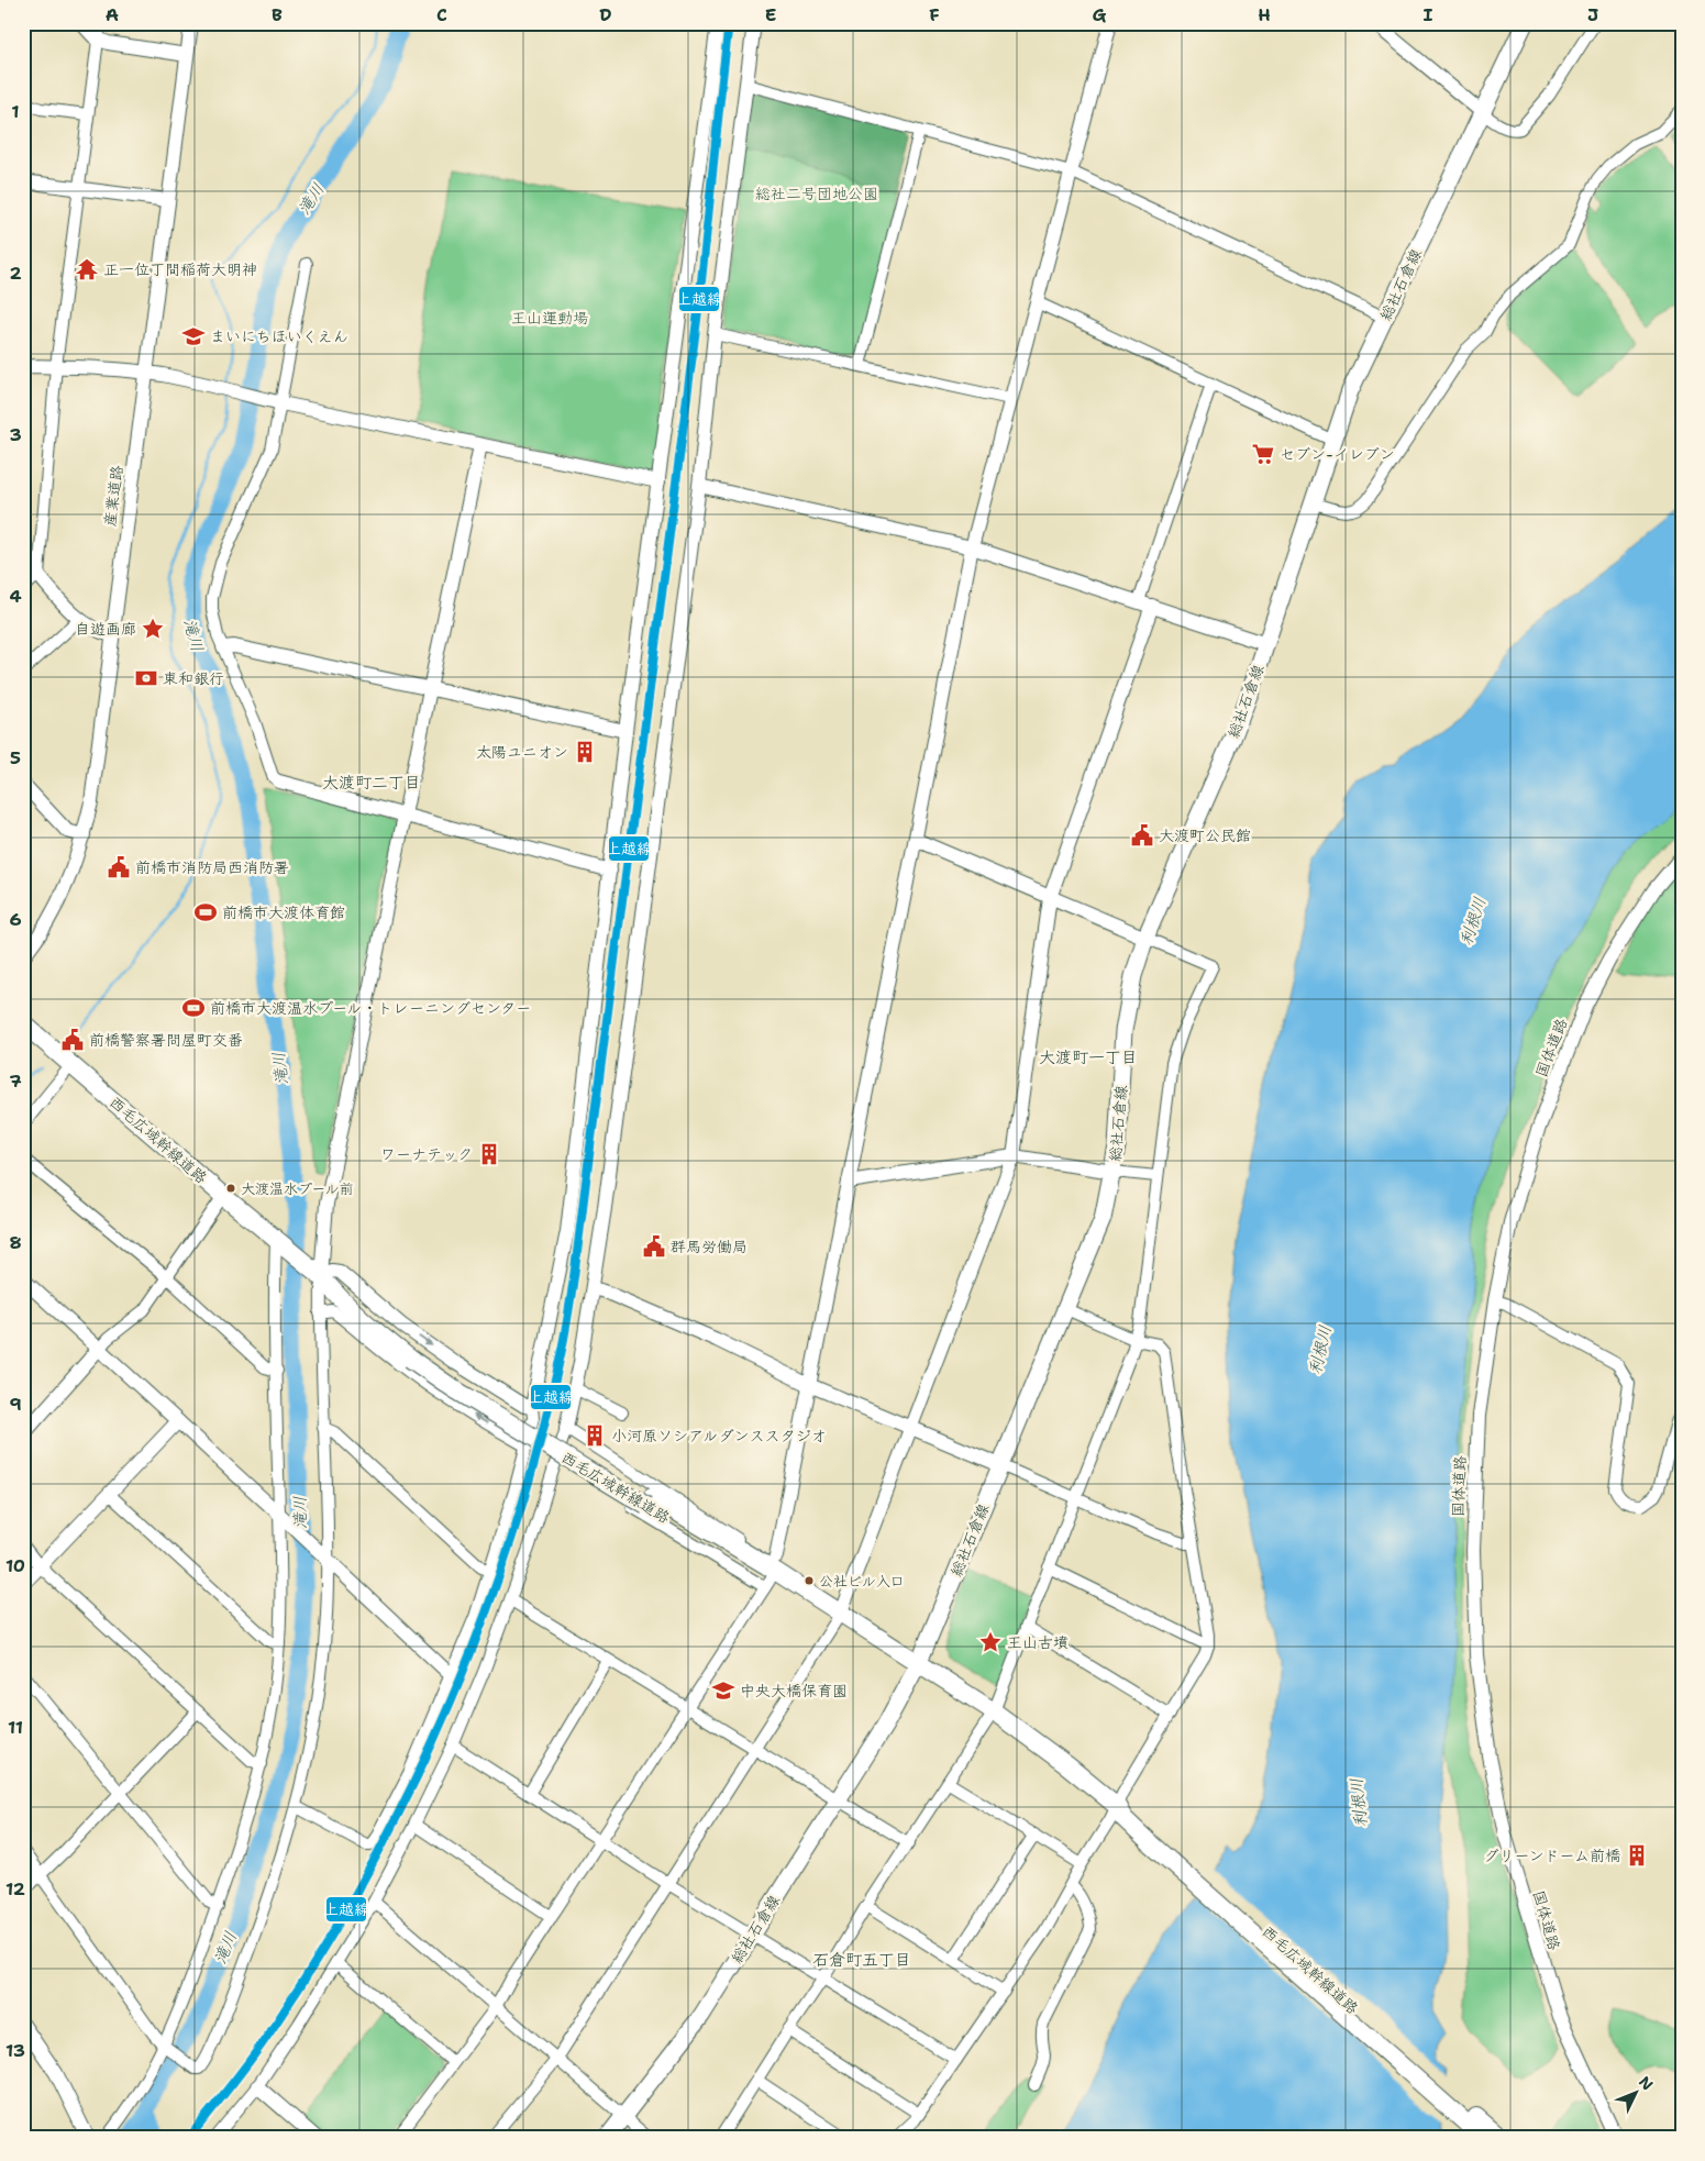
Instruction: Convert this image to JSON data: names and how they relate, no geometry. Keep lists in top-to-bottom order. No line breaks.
{"streets":{"main road":["総社石倉線","西毛広域幹線道路"],"street":["産業道路","国体道路"]},"crossings":[["総社石倉線","西毛広域幹線道路"]],"districts":["大渡町二丁目","大渡町一丁目","石倉町五丁目"],"water":["滝川","利根川"],"parks":["総社二号団地公園","王山運動場"],"places":{"temple":["正一位丁間稲荷大明神"],"school or university":["まいにちほいくえん","中央大橋保育園"],"supermarket":["セブン-イレブン"],"place":["自遊画廊","王山古墳"],"bank":["東和銀行"],"building":["太陽ユニオン","ワーナテック","小河原ソシアルダンススタジオ","グリーンドーム前橋"],"public building":["大渡町公民館","前橋市消防局西消防署","前橋警察署問屋町交番","群馬労働局"],"sports":["前橋市大渡体育館","前橋市大渡温水プール・トレーニングセンター"],"other":["大渡温水プール前","公社ビル入口"]},"lines":["transit line 上越線"],"north":"top right","grid":{"columns":["A","B","C","D","E","F","G","H","I","J"],"rows":["1","2","3","4","5","6","7","8","9","10","11","12","13"]}}
